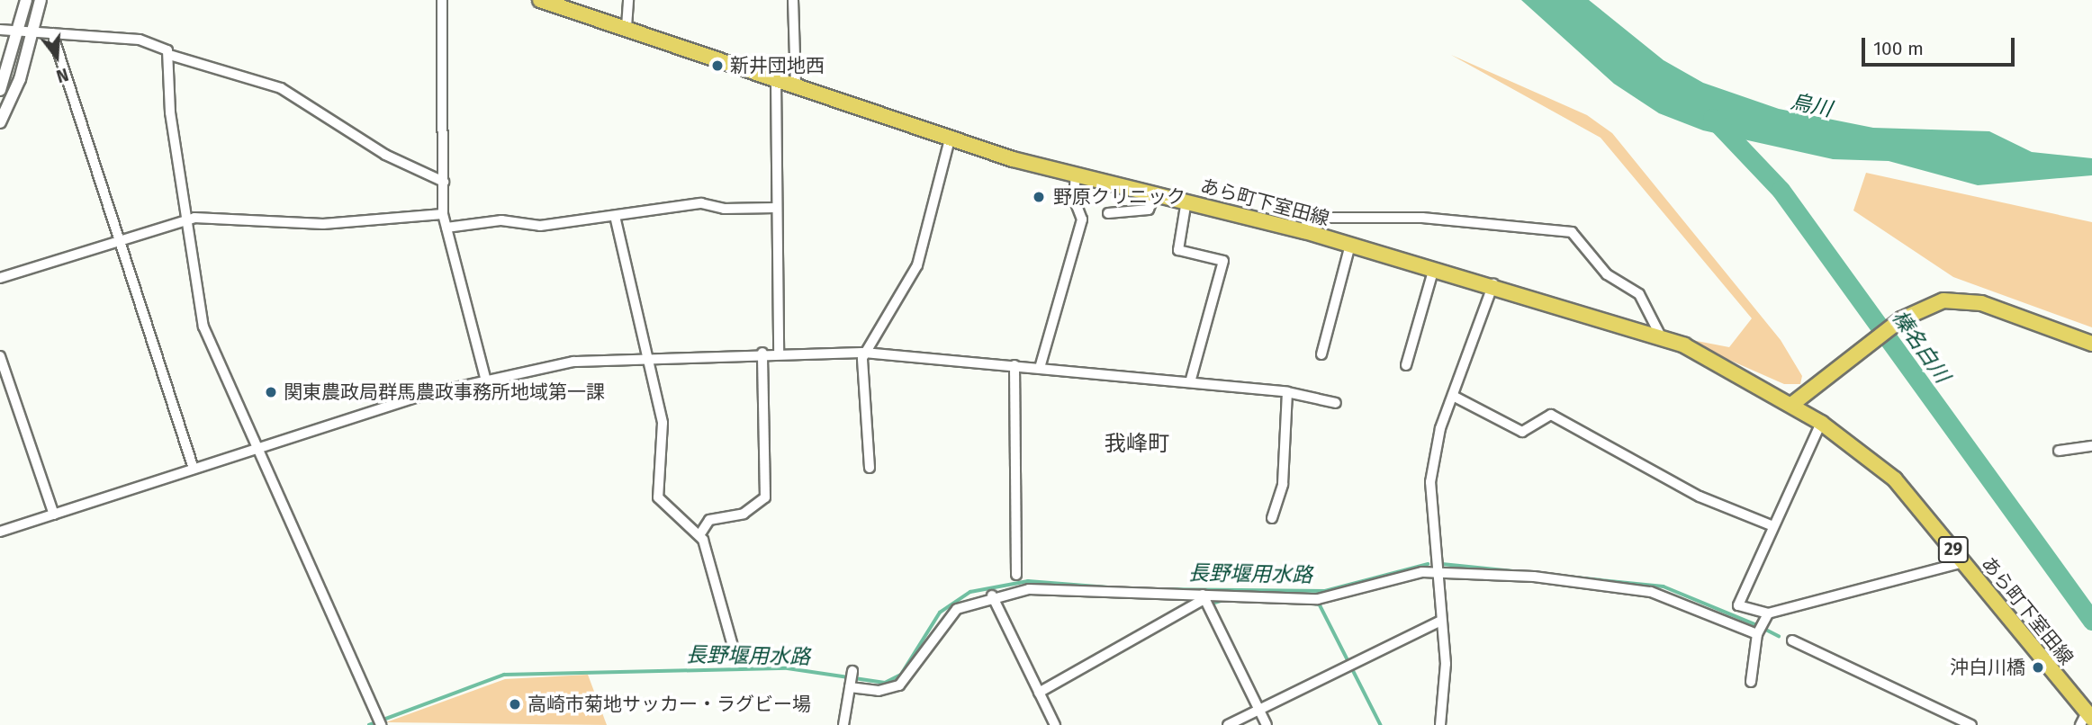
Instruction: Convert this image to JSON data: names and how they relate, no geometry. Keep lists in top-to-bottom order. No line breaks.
{"streets":{"main road":["あら町下室田線","29"]},"districts":["我峰町"],"water":["烏川","榛名白川","長野堰用水路"],"places":["新井団地西","野原クリニック","関東農政局群馬農政事務所地域第一課","沖白川橋","高崎市菊地サッカー・ラグビー場"],"scale_bar":"100 m","north":"bottom"}
